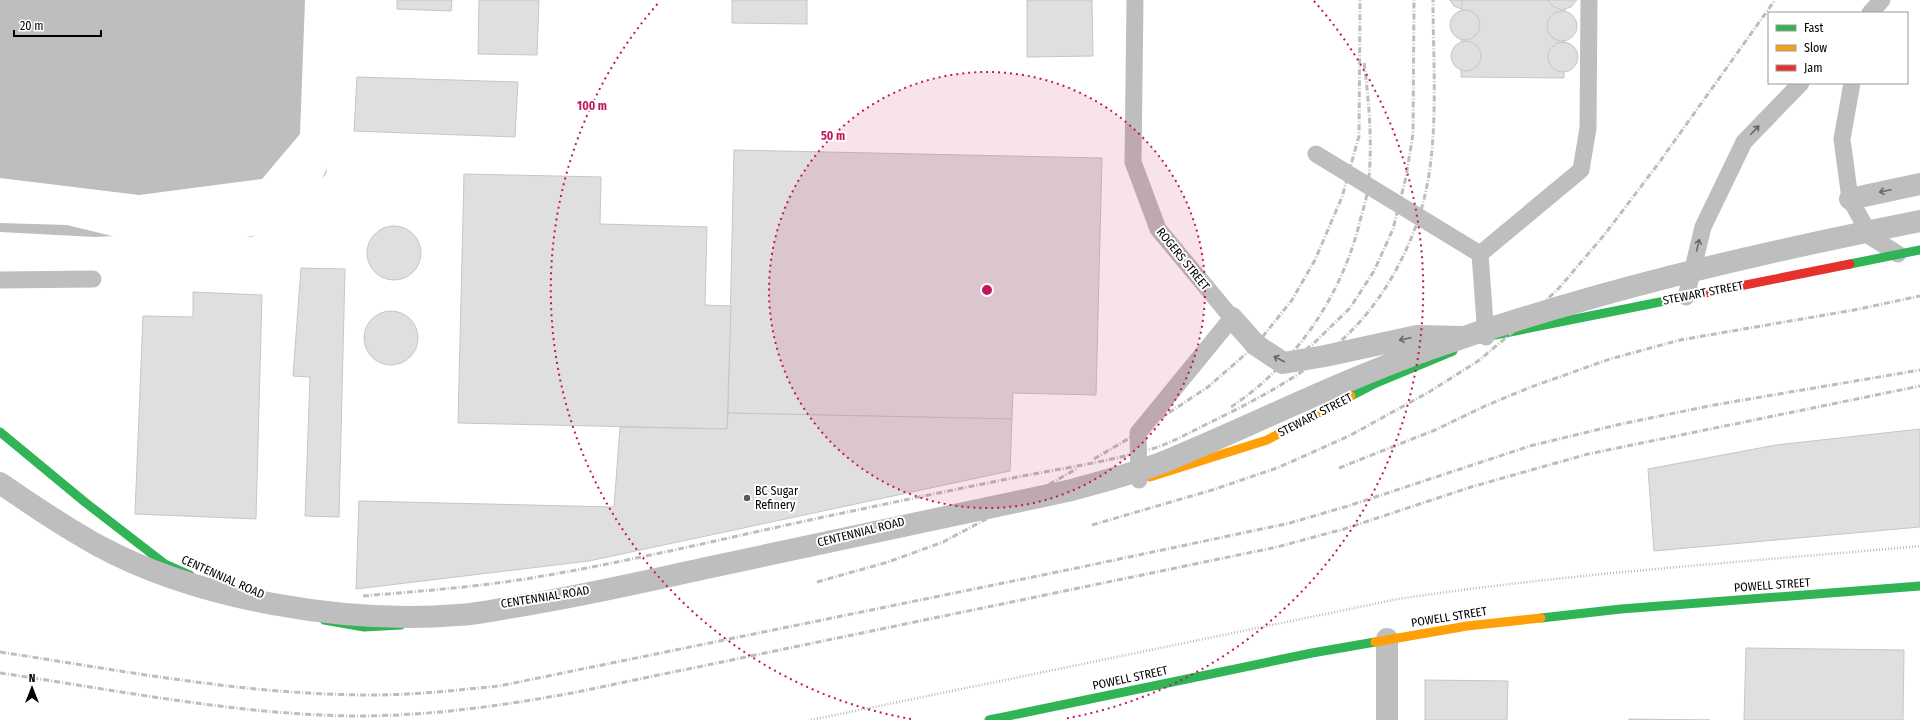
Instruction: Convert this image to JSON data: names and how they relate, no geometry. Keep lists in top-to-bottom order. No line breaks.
{"streets":{"street":["STEWART STREET","CENTENNIAL ROAD","POWELL STREET"],"lane":["ROGERS STREET"]},"crossings":[["ROGERS STREET","STEWART STREET"],["STEWART STREET","CENTENNIAL ROAD"]],"places":["BC Sugar Refinery"],"legend":["Fast","Slow","Jam"],"scale_bar":"20 m","north":"top","rings":["100 m","50 m"]}
